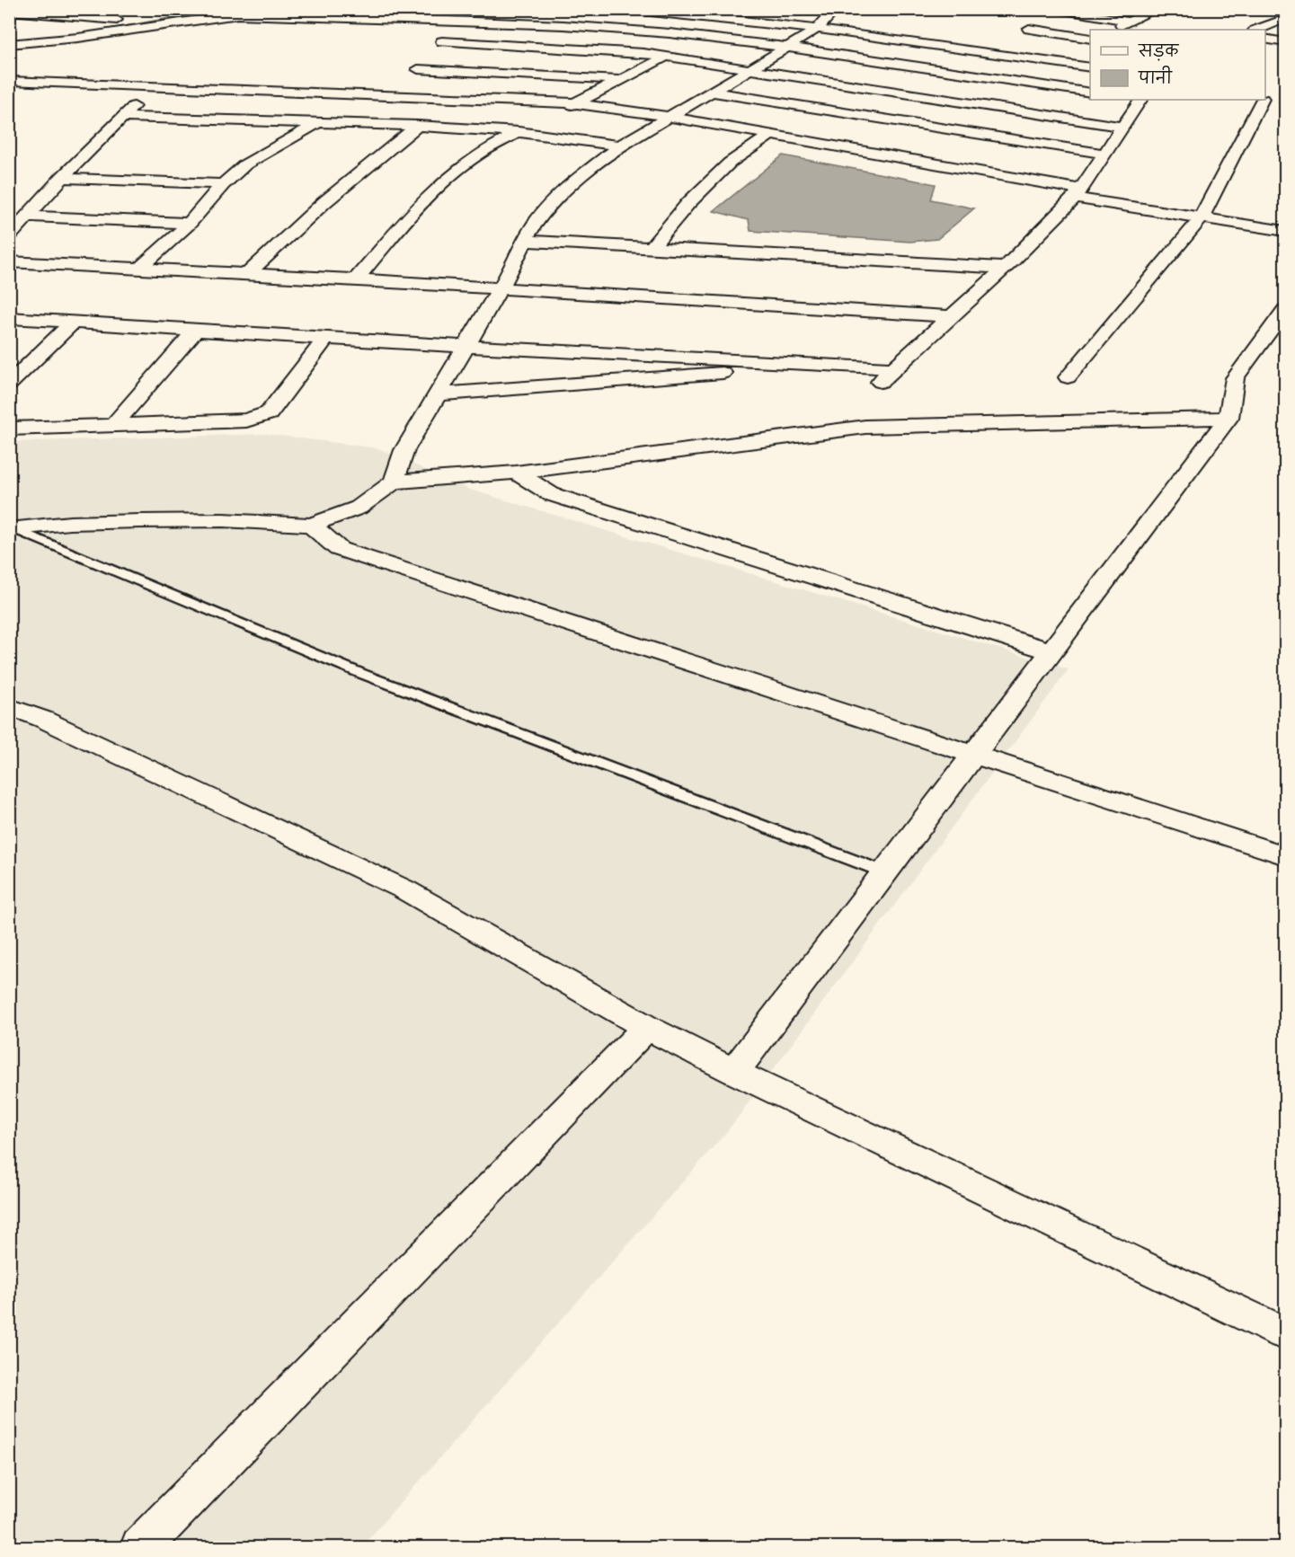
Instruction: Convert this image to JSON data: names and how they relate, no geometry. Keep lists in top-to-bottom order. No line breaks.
{"legend":["सड़क","पानी"]}
